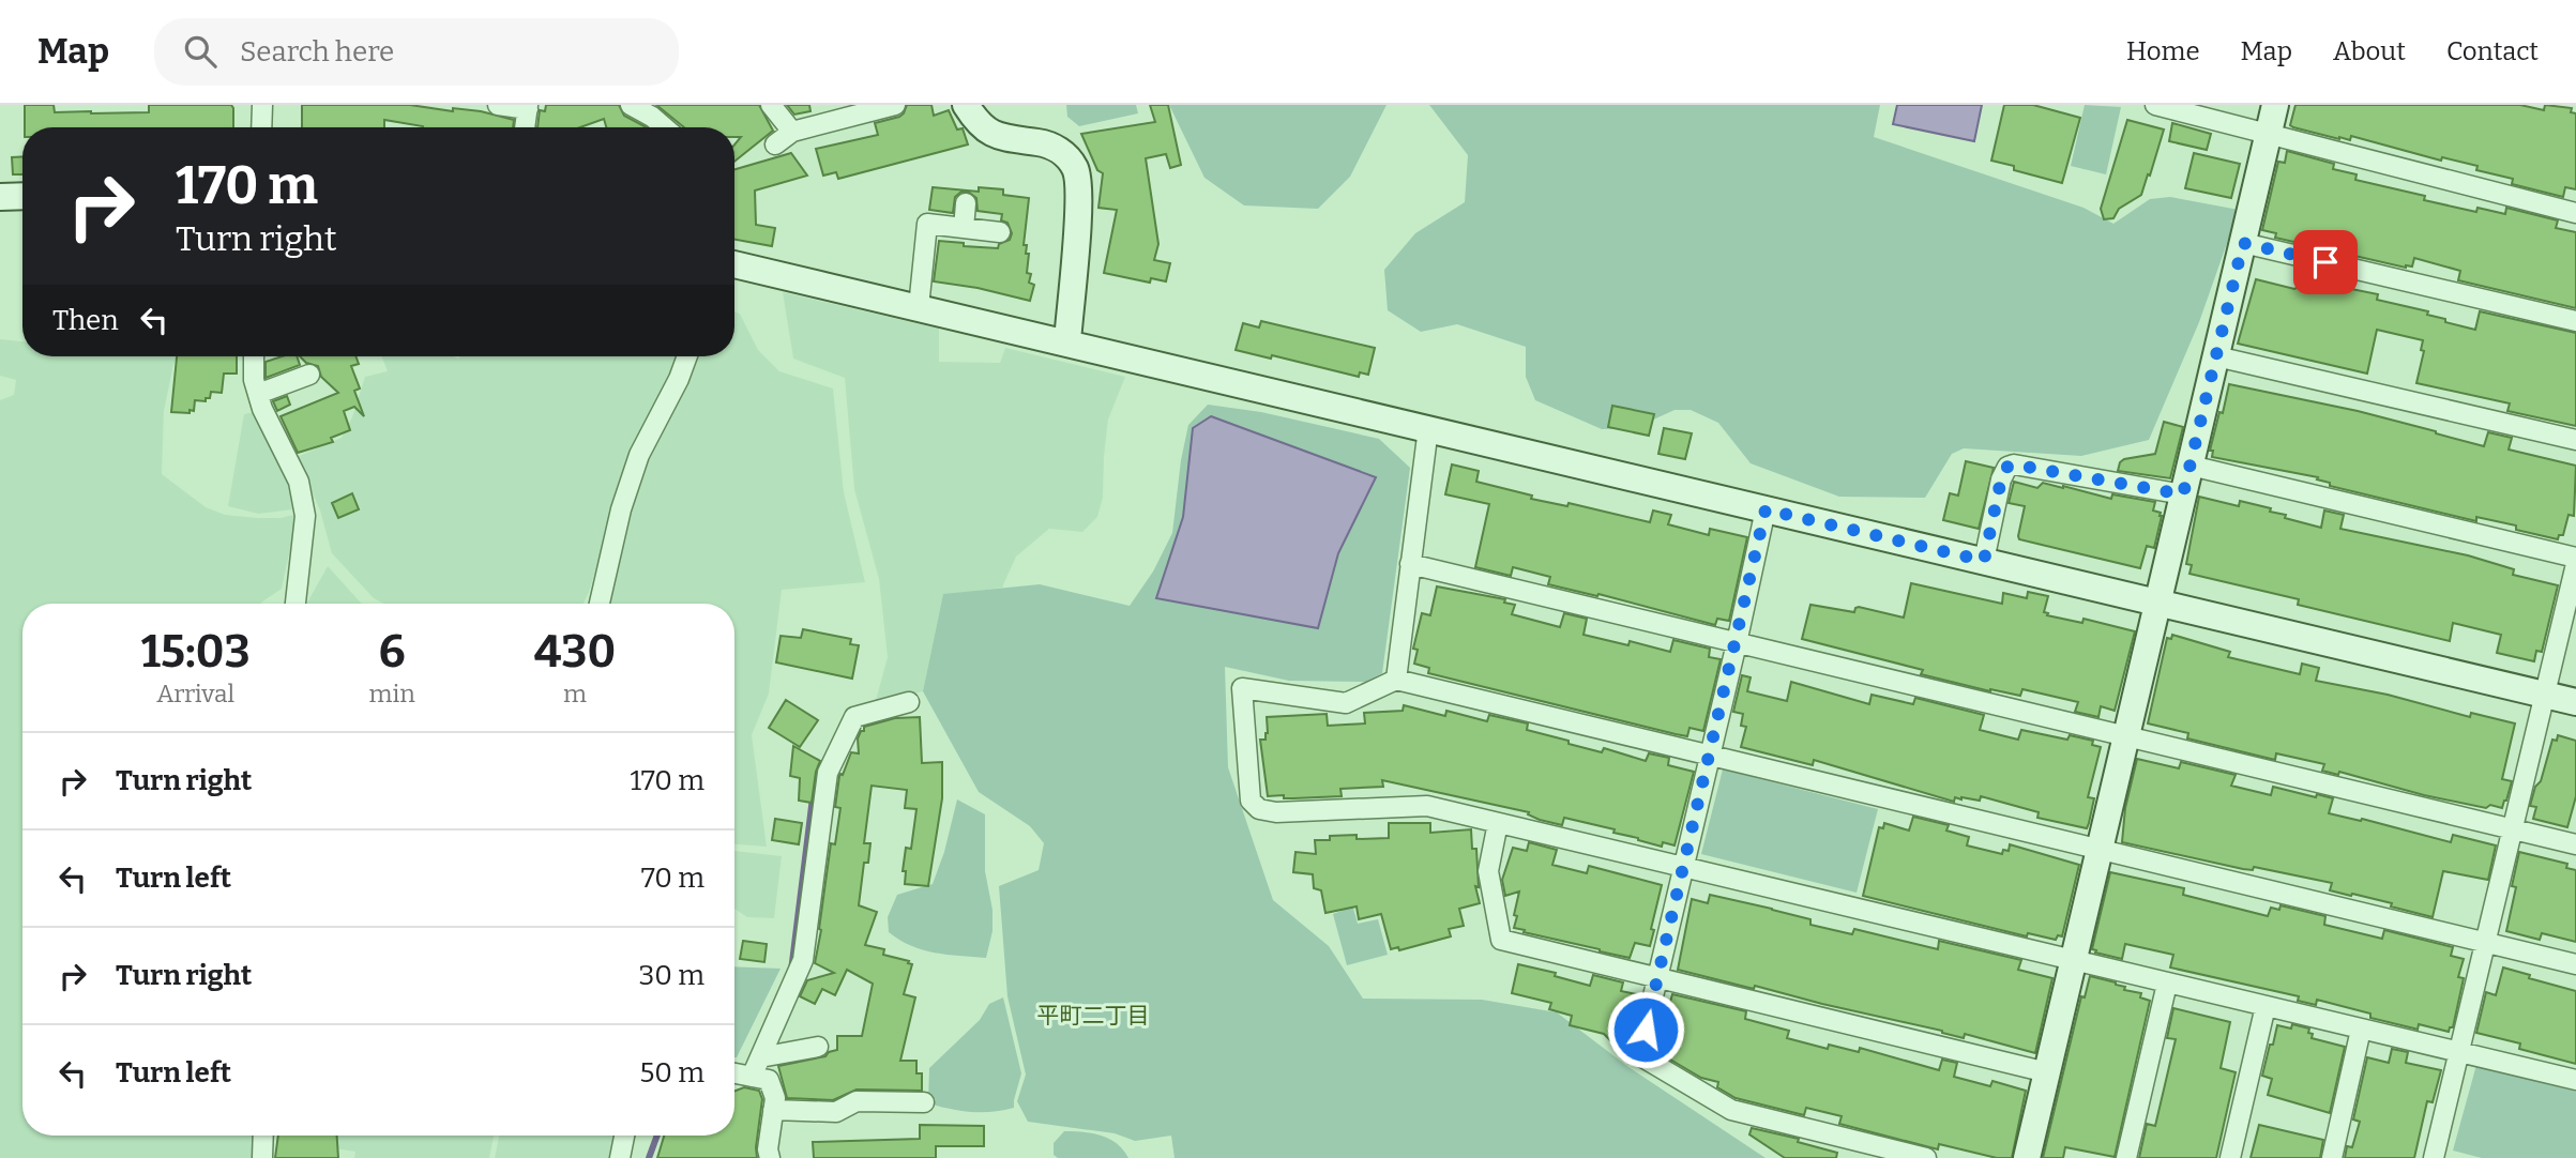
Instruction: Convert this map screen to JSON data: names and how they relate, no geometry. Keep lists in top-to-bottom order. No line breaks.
{"districts":["平町二丁目"],"page":{"header":"Map","search":"Search here","nav":["Home","Map","About","Contact"],"turn":["170 m","Turn right"],"then":"Then","eta":["15:03","Arrival","6","min","430","m"],"list":[{"name":"Turn right","value":"170 m"},{"name":"Turn left","value":"70 m"},{"name":"Turn right","value":"30 m"},{"name":"Turn left","value":"50 m"}]}}
